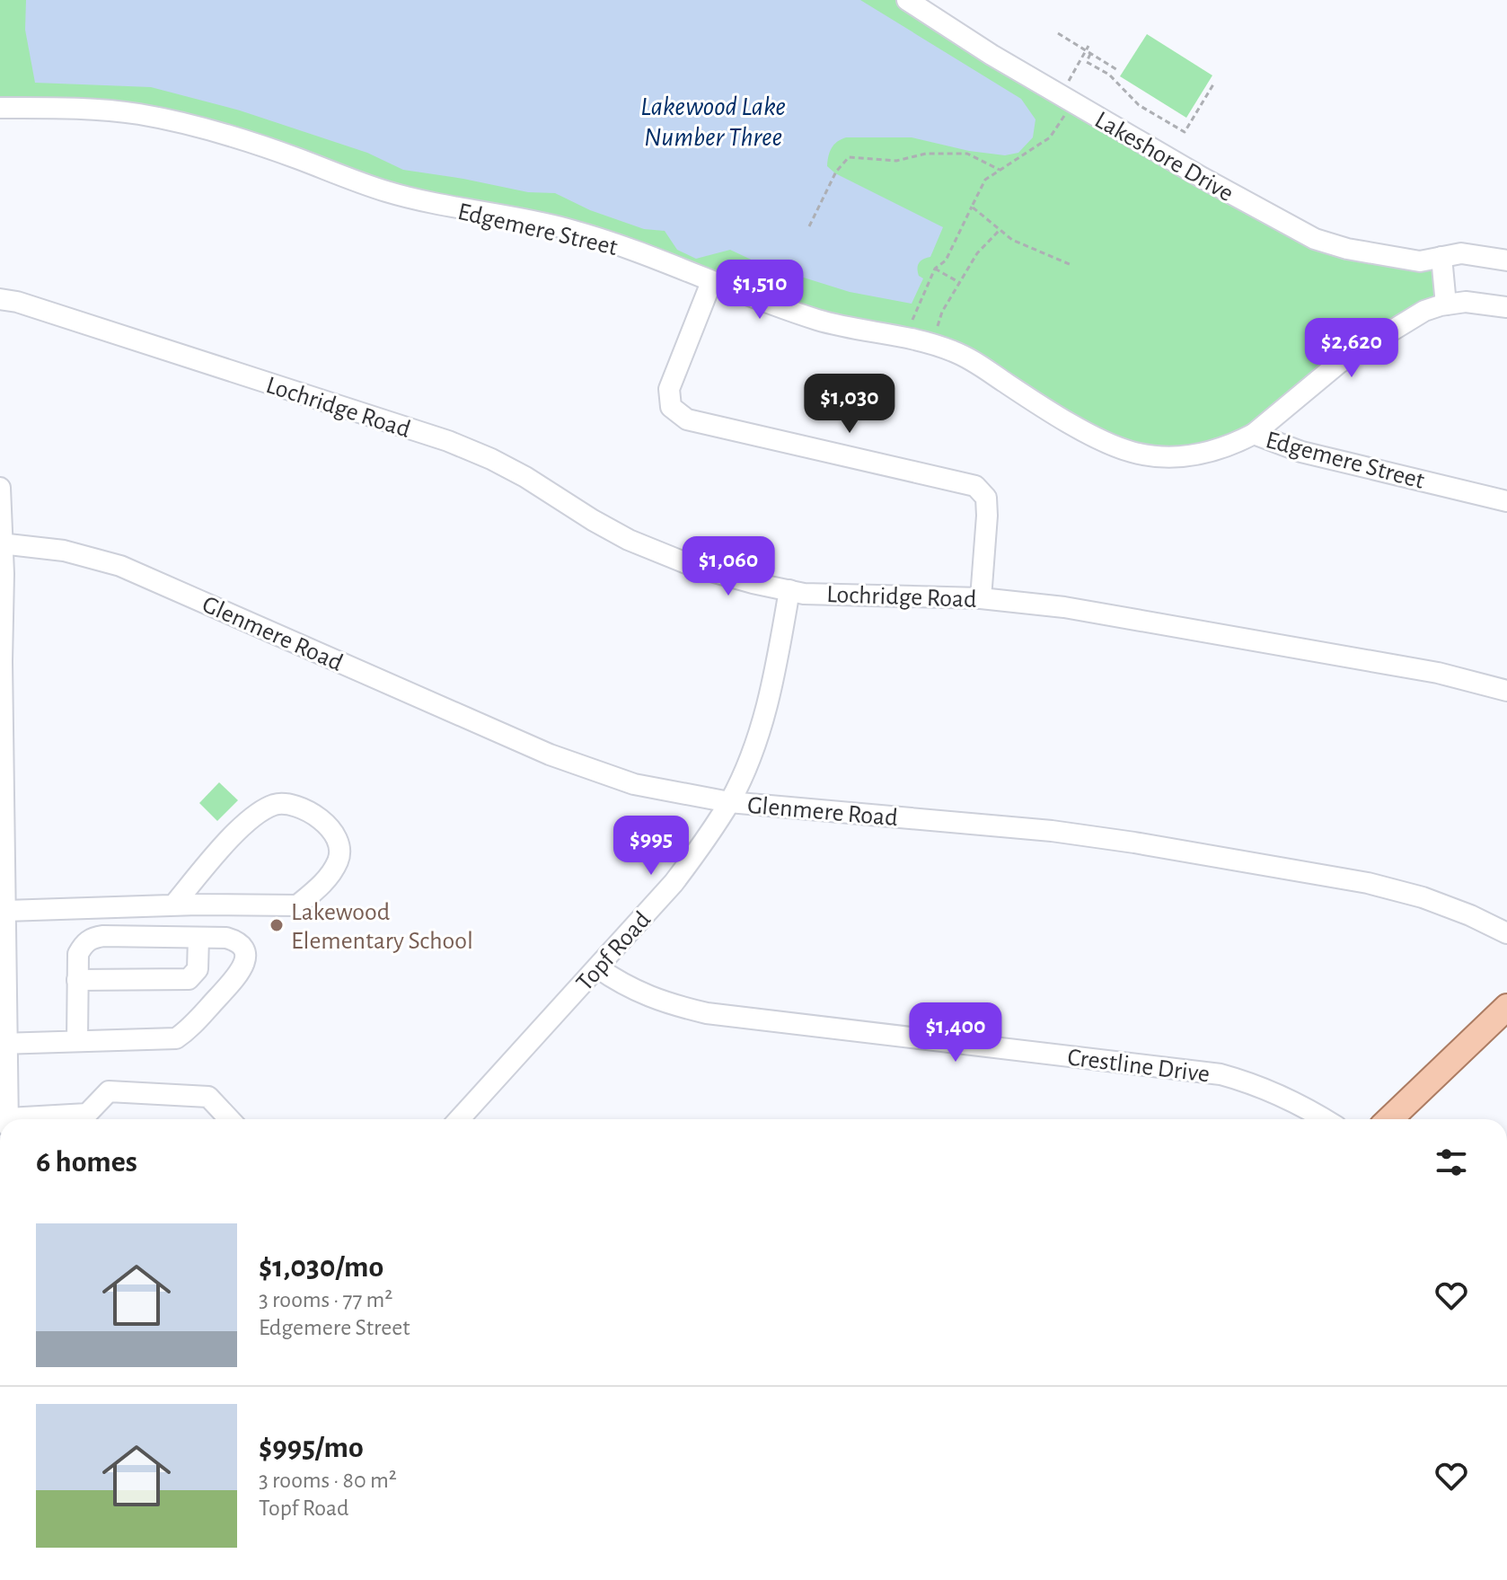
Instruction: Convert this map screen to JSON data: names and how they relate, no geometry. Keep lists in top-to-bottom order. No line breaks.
{"streets":{"street":["Lakeshore Drive","Edgemere Street","Lochridge Road","Glenmere Road","Topf Road","Crestline Drive"]},"crossings":[["Lochridge Road","Topf Road"],["Glenmere Road","Topf Road"],["Topf Road","Crestline Drive"]],"water":["Lakewood Lake Number Three"],"places":["Lakewood Elementary School"],"page":{"price":["$1,510","$2,620","$1,030","$1,060","$995","$1,400"],"heading":"6 homes","list":[{"name":"$1,030/mo","note":"3 rooms · 77 m² · Edgemere Street"},{"name":"$995/mo","note":"3 rooms · 80 m² · Topf Road"}]}}
